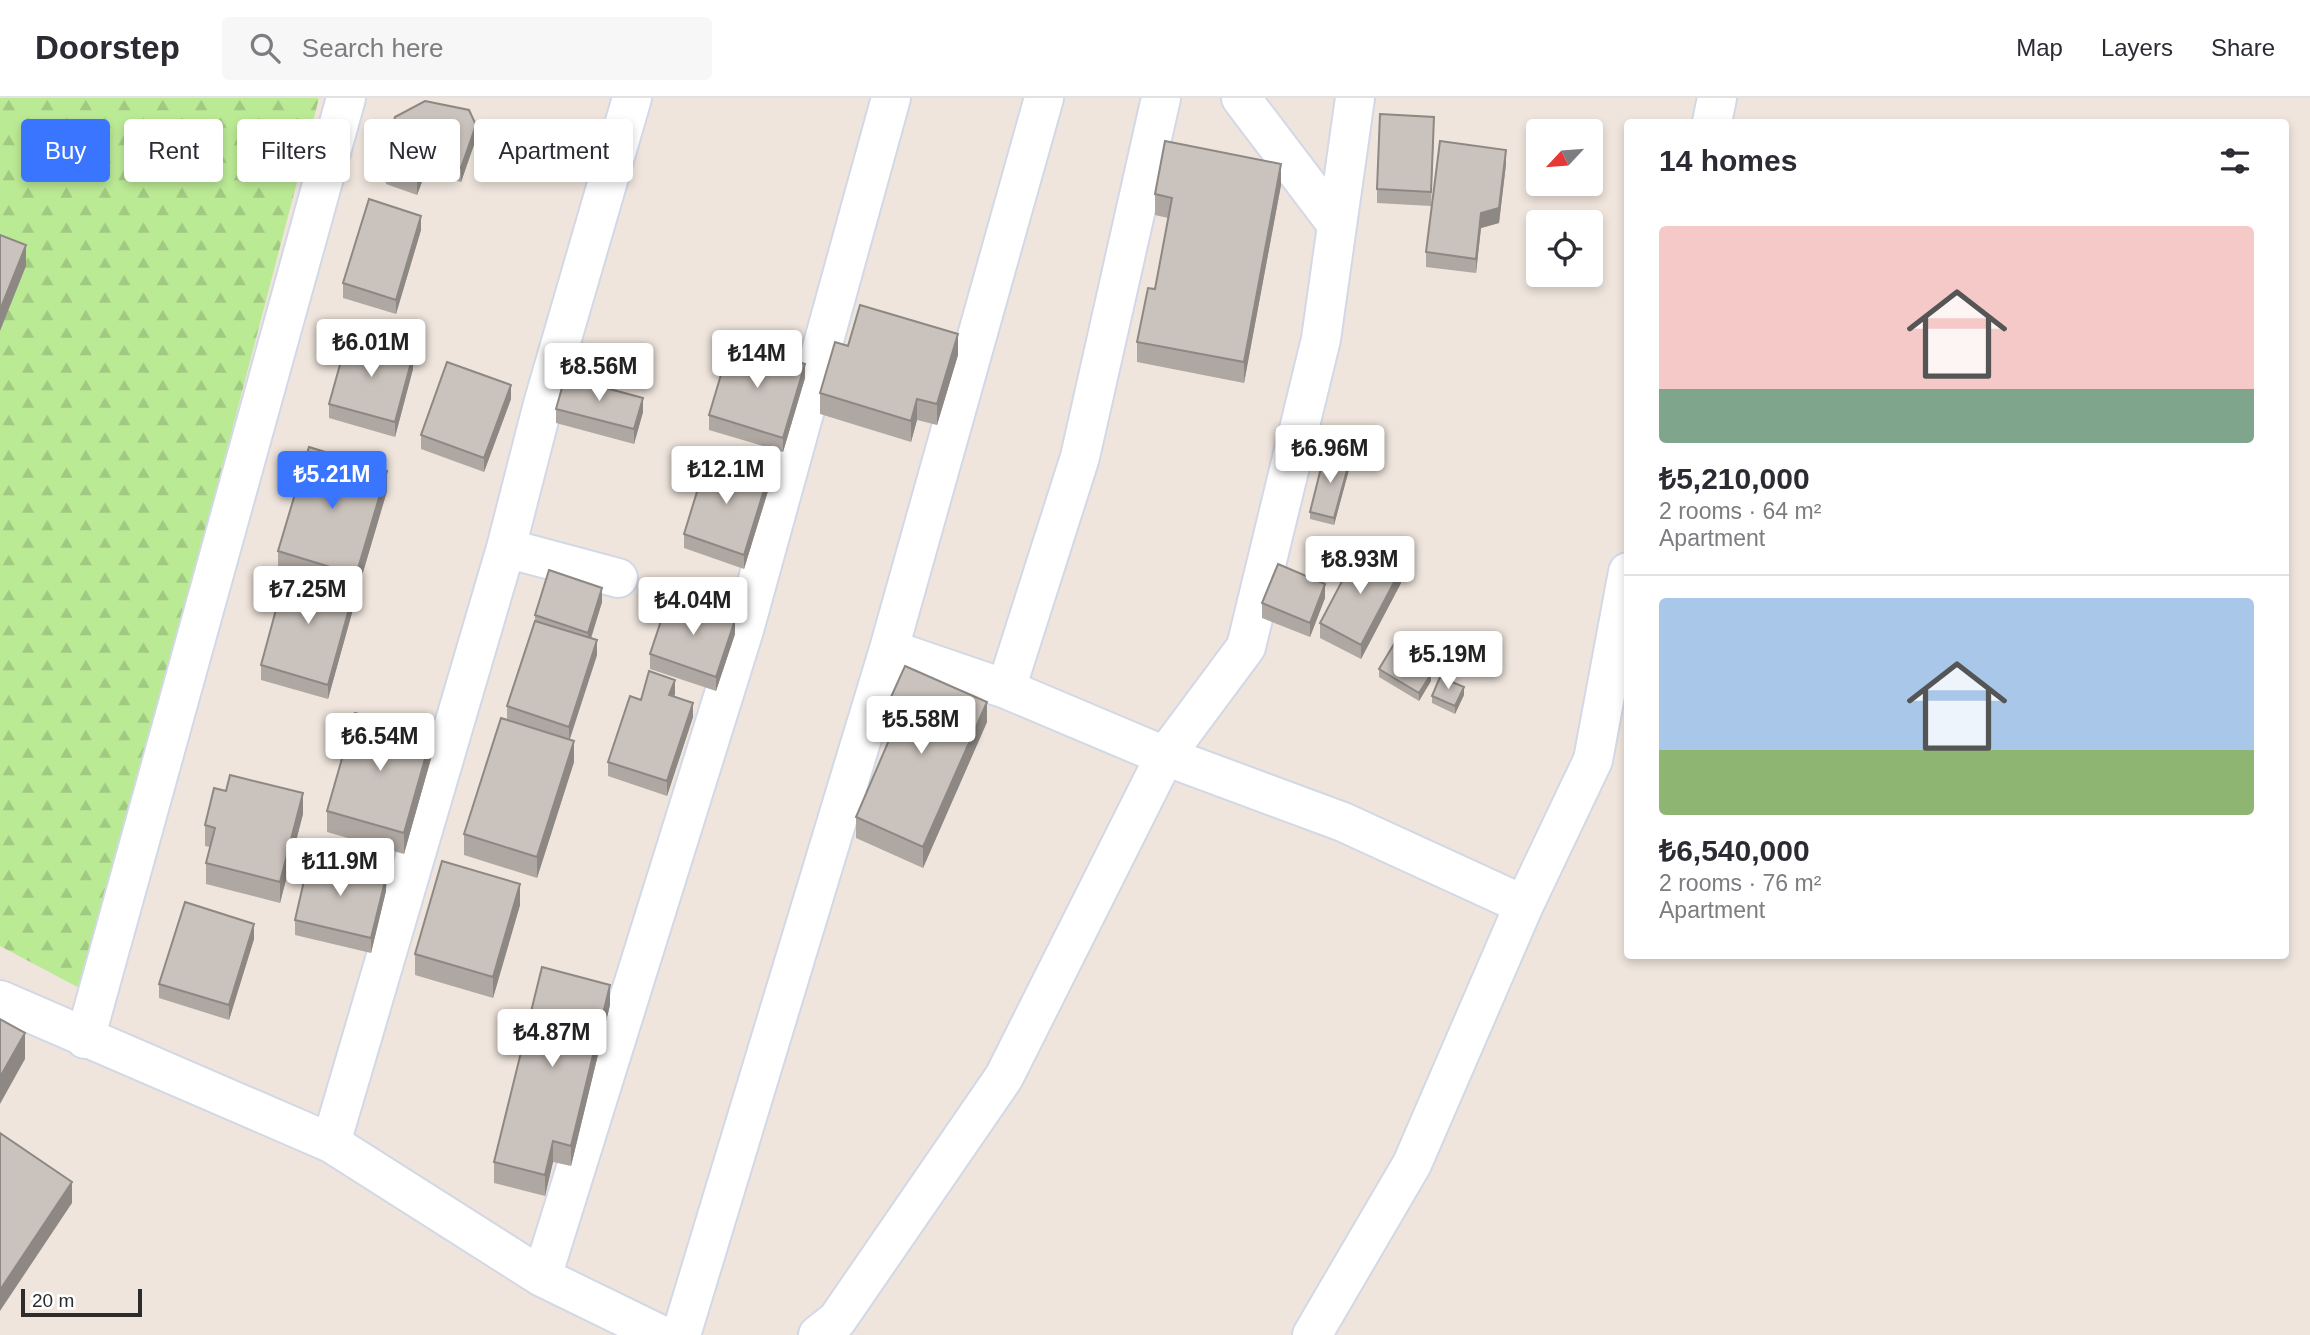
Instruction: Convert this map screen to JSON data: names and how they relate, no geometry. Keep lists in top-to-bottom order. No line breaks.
{"scale_bar":"20 m","north":"bottom left","page":{"header":"Doorstep","search":"Search here","nav":["Map","Layers","Share"],"chip":["Buy","Rent","Filters","New","Apartment"],"heading":"14 homes","list":[{"name":"₺5,210,000","note":"2 rooms · 64 m² · Apartment"},{"name":"₺6,540,000","note":"2 rooms · 76 m² · Apartment"}],"price":["₺6.01M","₺14M","₺8.56M","₺6.96M","₺12.1M","₺5.21M","₺8.93M","₺7.25M","₺4.04M","₺5.19M","₺5.58M","₺6.54M","₺11.9M","₺4.87M"],"scale":"20 m"}}
